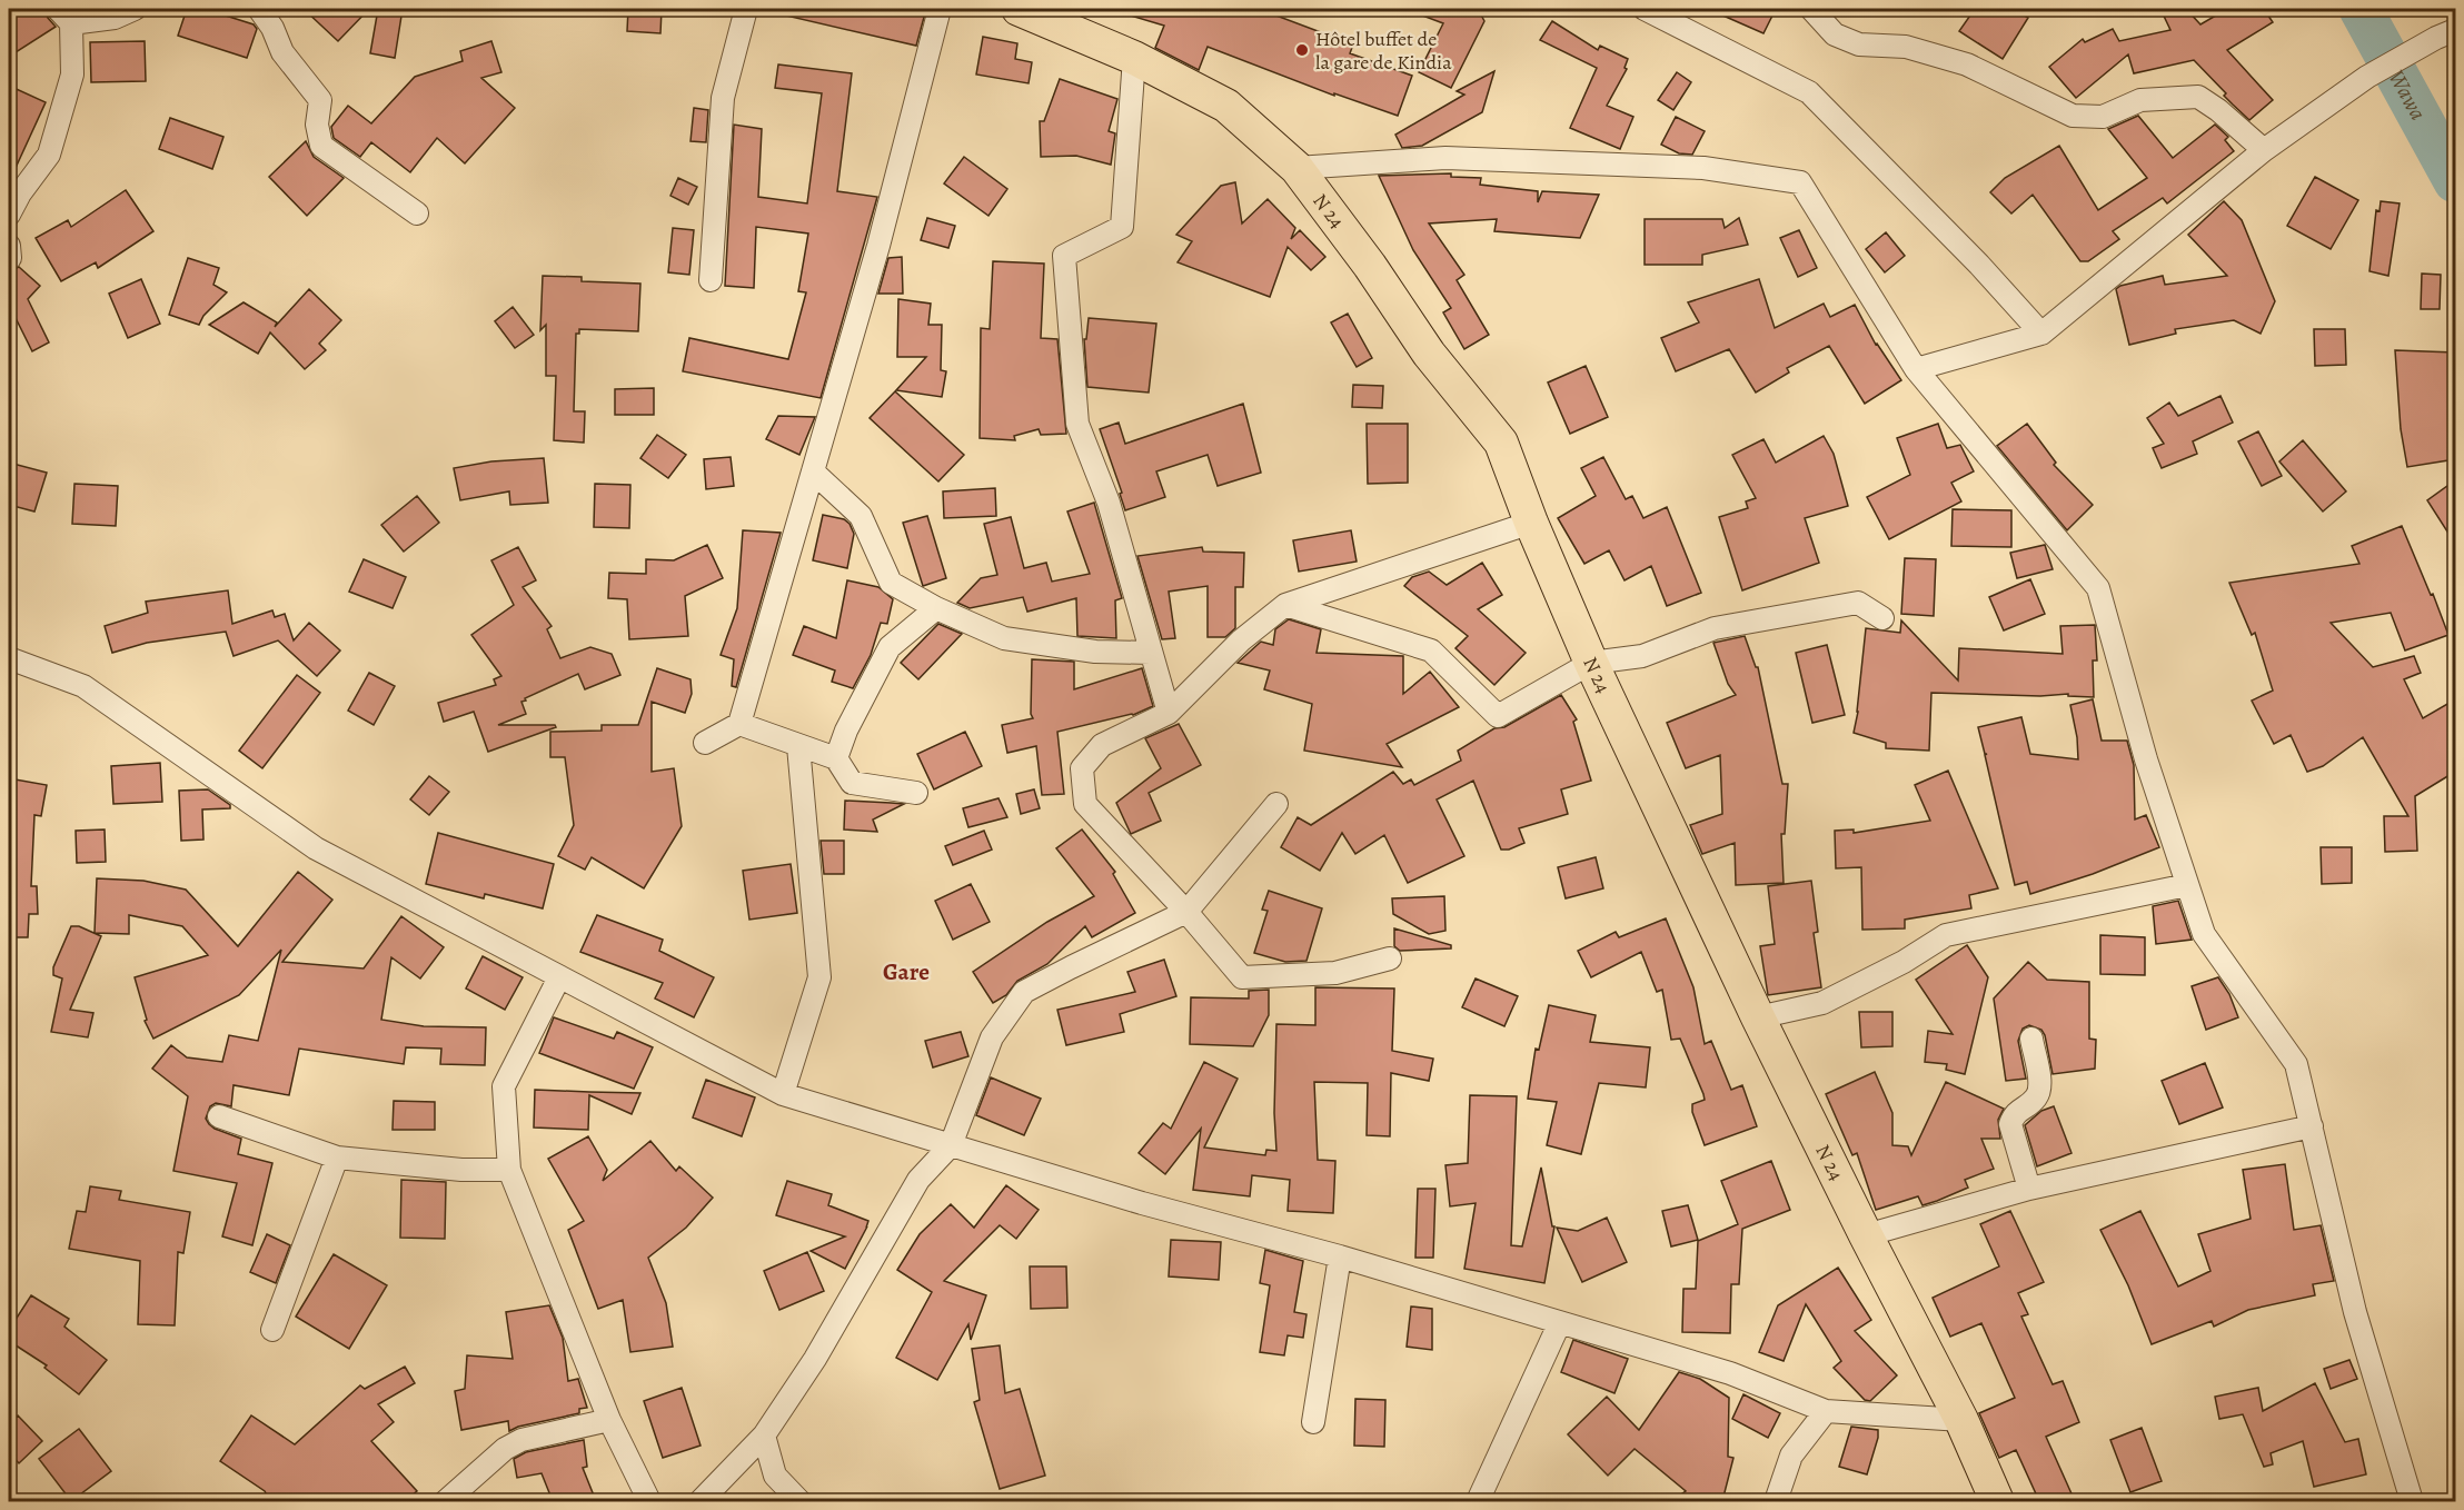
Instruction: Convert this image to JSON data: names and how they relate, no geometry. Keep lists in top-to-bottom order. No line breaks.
{"streets":{"main road":["N 24"]},"districts":["Gare"],"water":["Wawa"],"places":["Hôtel buffet de la gare de Kindia"]}
